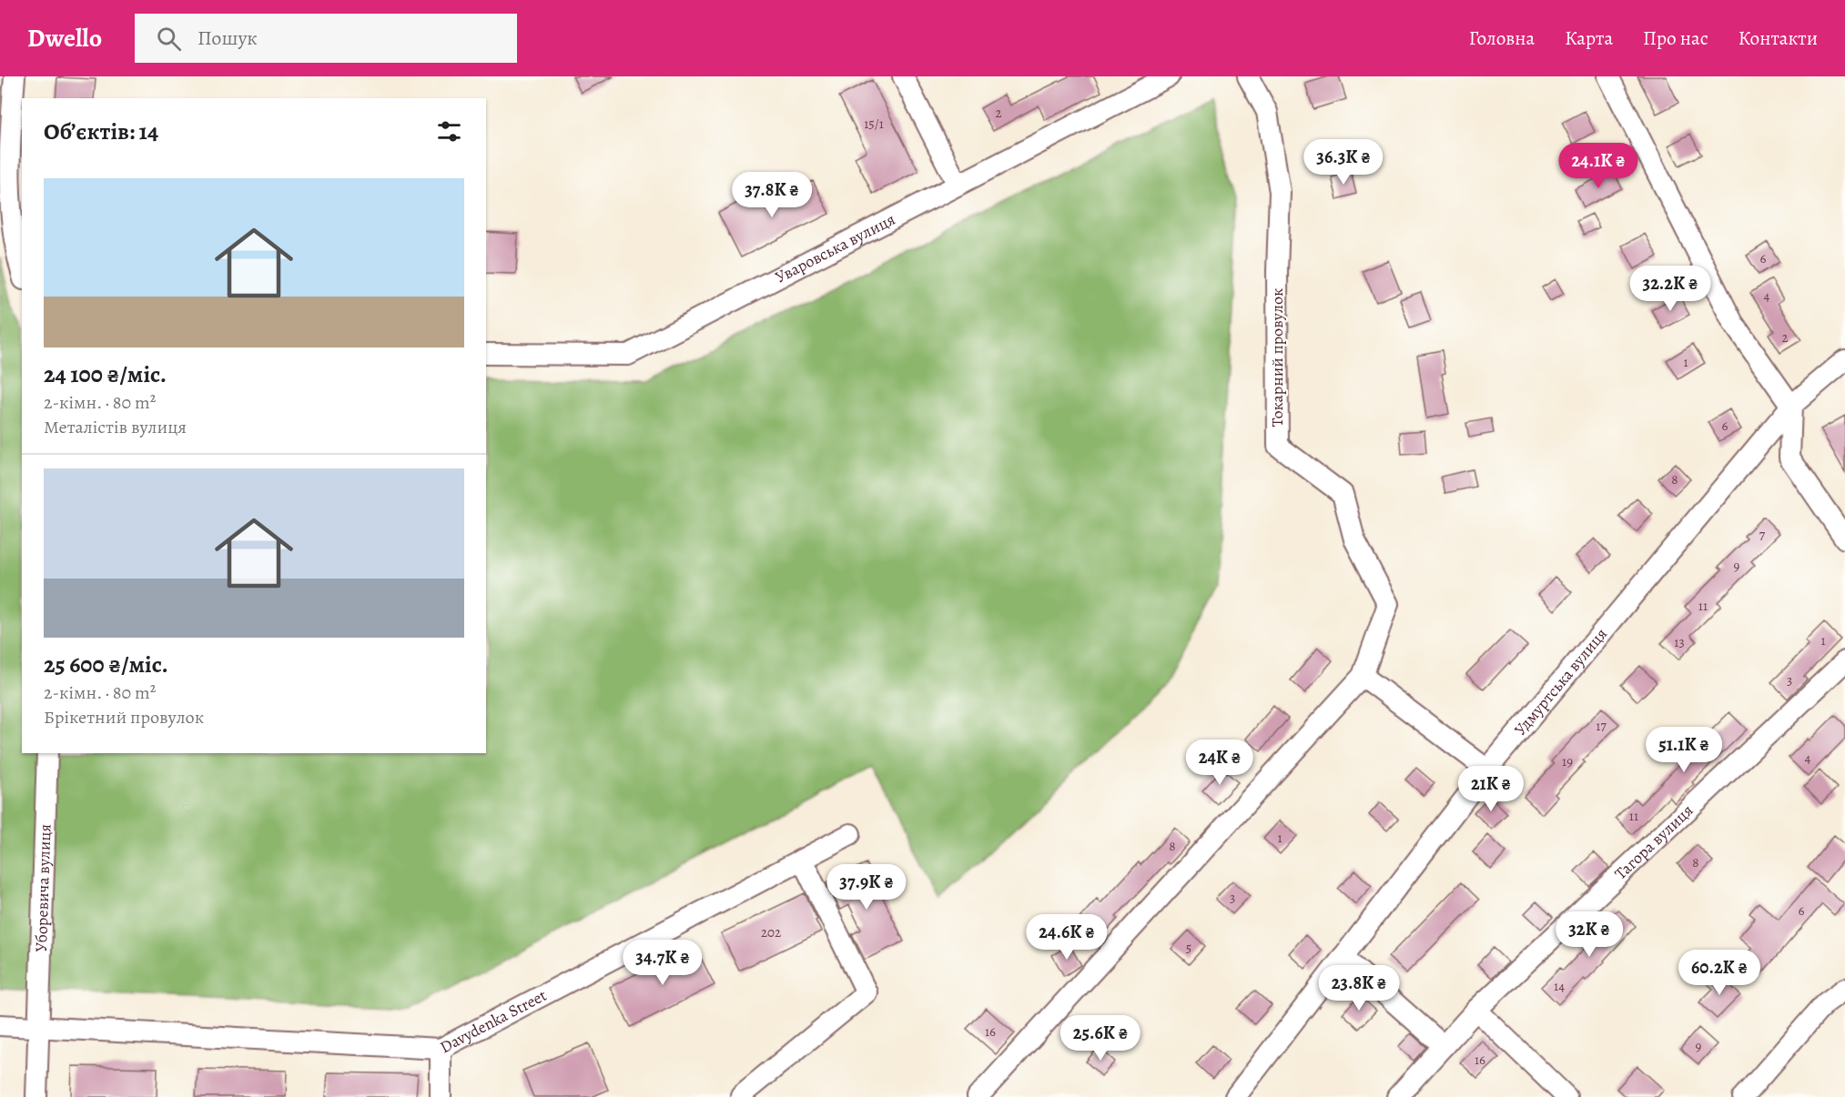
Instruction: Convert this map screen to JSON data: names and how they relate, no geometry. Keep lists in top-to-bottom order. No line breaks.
{"streets":{"street":["Уваровська вулиця","Токарний провулок","Удмуртська вулиця","Тагора вулиця","Уборевича вулиця","Davydenka Street"]},"crossings":[["Уборевича вулиця","Davydenka Street"]],"house_numbers":["2","15/1","6","4","2","1","6","8","7","9","11","1","13","3","17","4","19","11","1","8","8","3","6","202","5","14","16","9","16"],"page":{"header":"Dwello","search":"Пошук","nav":["Головна","Карта","Про нас","Контакти"],"heading":"Об’єктів: 14","price":["36.3K ₴","24.1K ₴","37.8K ₴","32.2K ₴","51.1K ₴","24K ₴","21K ₴","37.9K ₴","32K ₴","24.6K ₴","34.7K ₴","60.2K ₴","23.8K ₴","25.6K ₴"],"list":[{"name":"24 100 ₴/міс.","note":"2-кімн. · 80 m² · Металістів вулиця"},{"name":"25 600 ₴/міс.","note":"2-кімн. · 80 m² · Брiкетний провулок"}]}}
